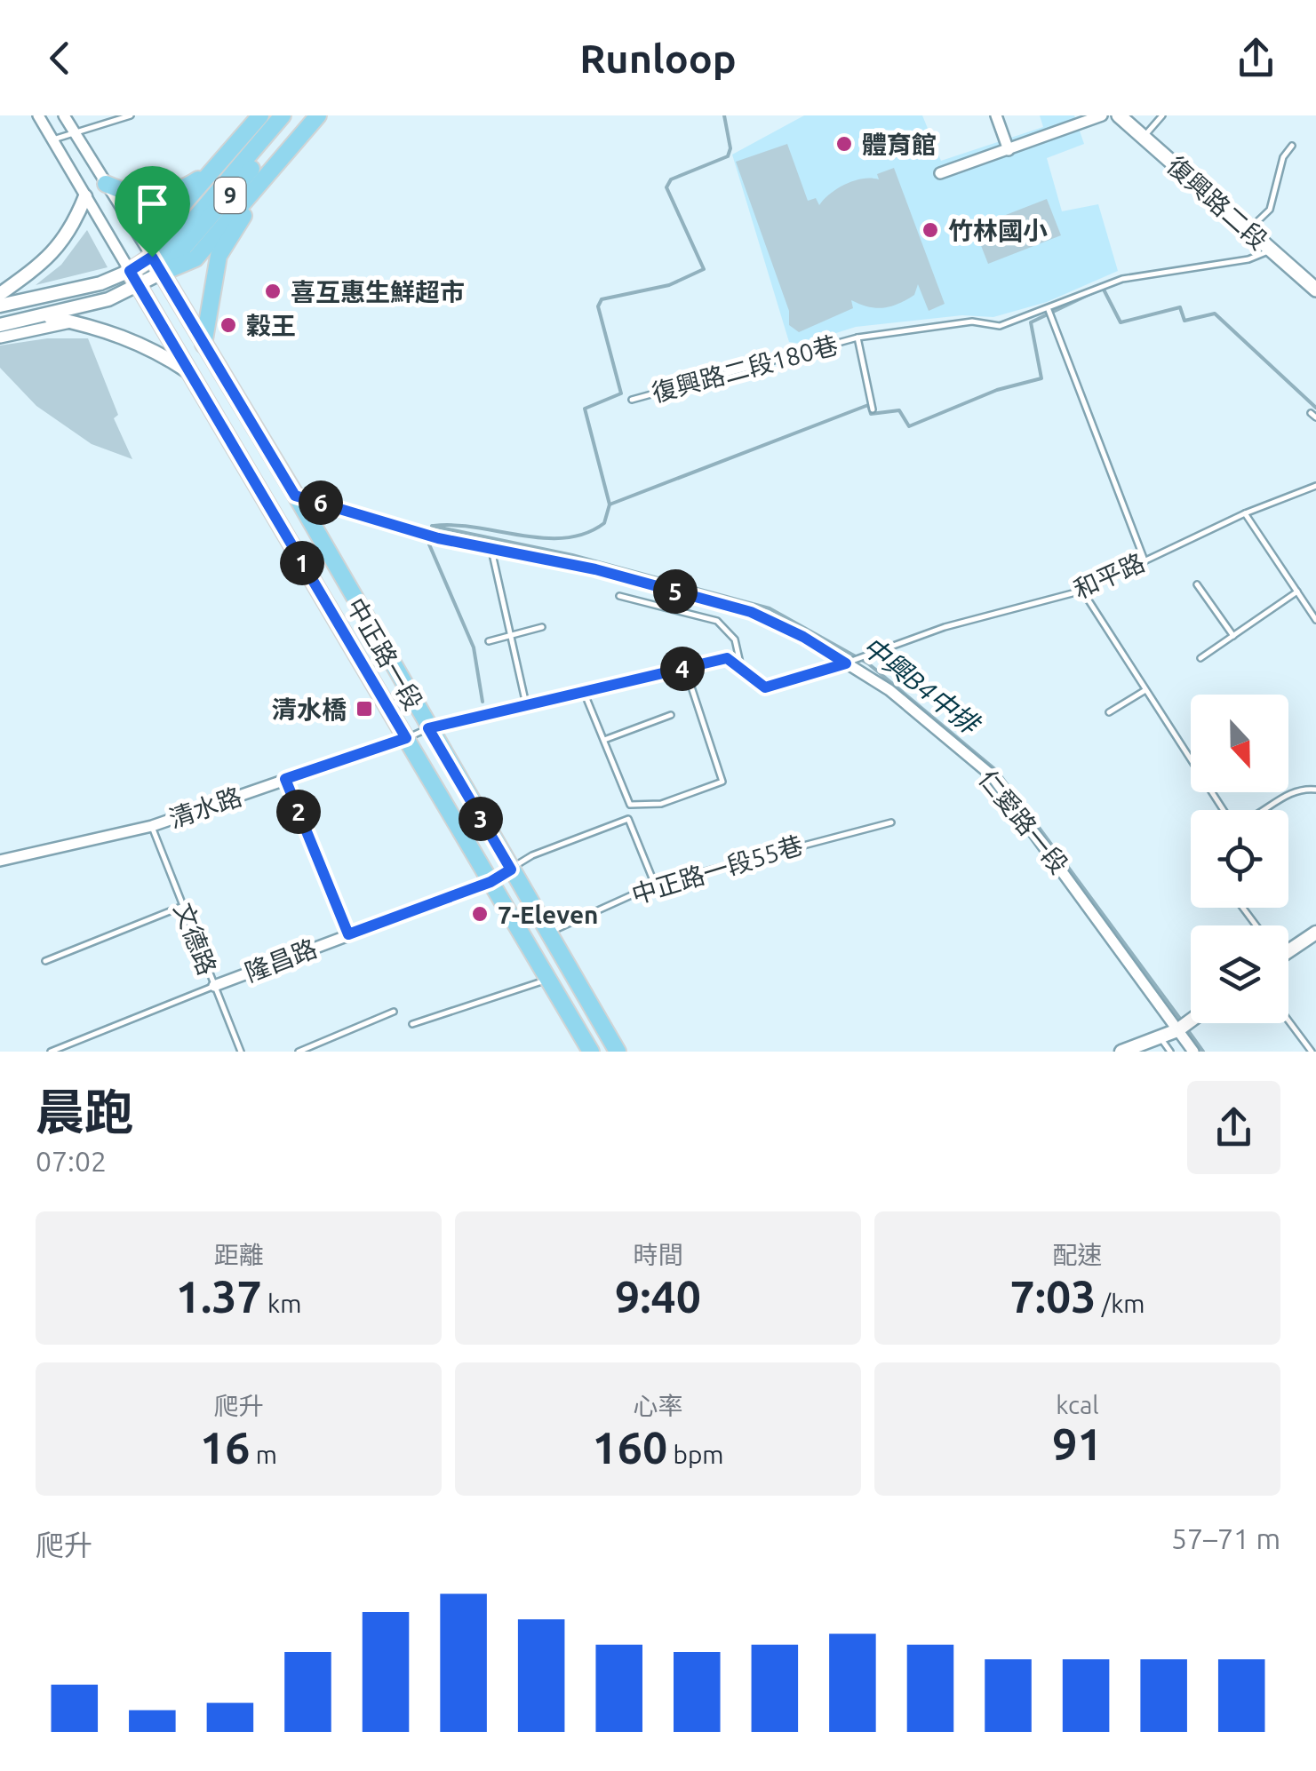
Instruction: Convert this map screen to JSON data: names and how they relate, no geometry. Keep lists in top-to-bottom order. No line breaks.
{"streets":{"main road":["9","復興路二段","中正路一段"],"street":["清水路","仁愛路一段","隆昌路"],"lane":["復興路二段180巷","和平路","中正路一段55巷","文德路"]},"crossings":[["9","中正路一段"],["復興路二段","復興路二段180巷"],["和平路","仁愛路一段"],["中正路一段","清水路"],["中正路一段","仁愛路一段"],["中正路一段","中正路一段55巷"],["中正路一段","隆昌路"],["清水路","文德路"],["文德路","隆昌路"]],"water":["中興B4中排"],"places":{"other":["體育館","竹林國小","喜互惠生鮮超市","穀王","7-Eleven"],"transit":["清水橋"]},"north":"bottom","page":{"header":"Runloop","pins":["6","1","5","4","2","3"],"heading":["晨跑","07:02"],"stats":[["距離","1.37 km"],["時間","9:40"],["配速","7:03 /km"],["爬升","16 m"],["心率","160 bpm"],["kcal","91"]],"chart":["爬升","57–71 m"]}}
